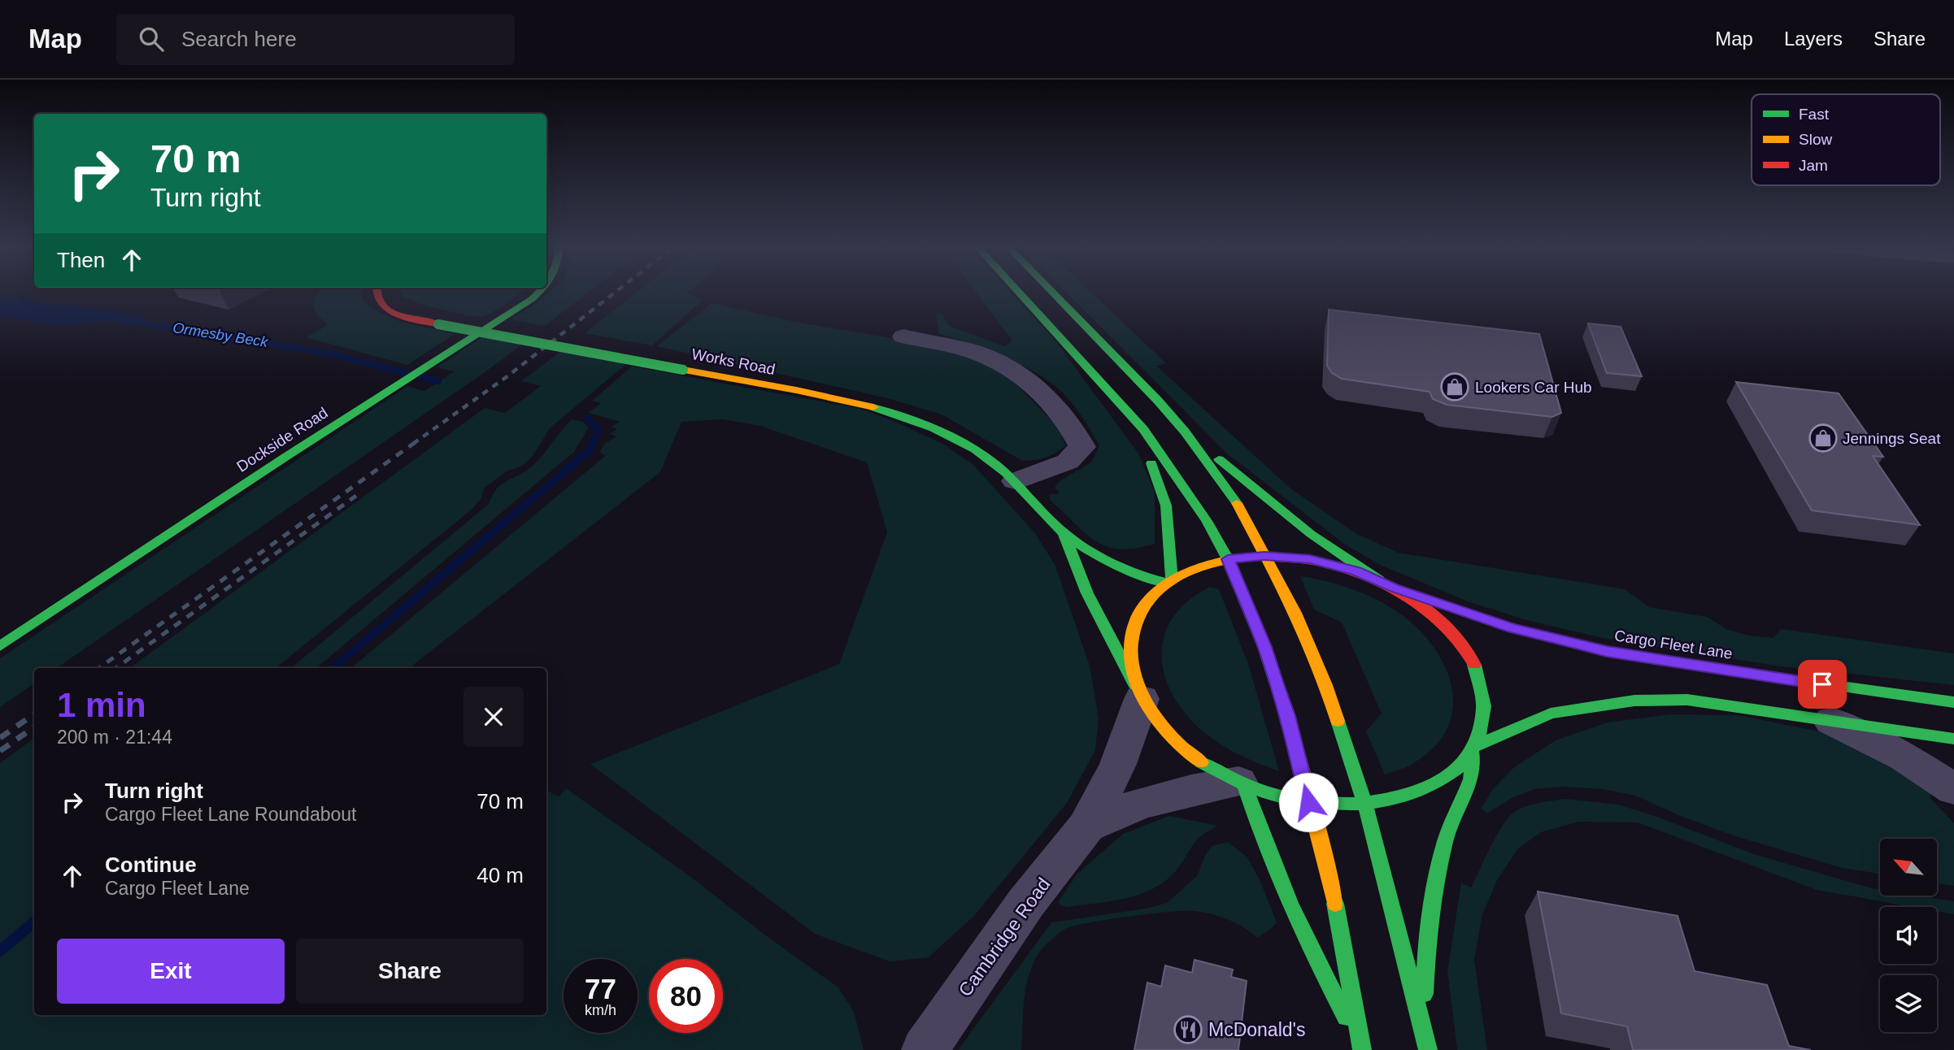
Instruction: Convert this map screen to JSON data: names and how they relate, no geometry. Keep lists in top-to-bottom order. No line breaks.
{"streets":{"main road":["Works Road","Dockside Road","Cargo Fleet Lane"],"street":["Cambridge Road"]},"crossings":[["Works Road","Cambridge Road"]],"water":["Ormesby Beck"],"places":{"shop":["Lookers Car Hub","Jennings Seat"],"restaurant":["McDonald's"]},"legend":["Fast","Slow","Jam"],"north":"top left","page":{"header":"Map","search":"Search here","nav":["Map","Layers","Share"],"turn":["70 m","Turn right"],"then":"Then","heading":["1 min","200 m · 21:44"],"list":[{"name":"Turn right","note":"Cargo Fleet Lane Roundabout","value":"70 m"},{"name":"Continue","note":"Cargo Fleet Lane","value":"40 m"}],"buttons":["Exit","Share"],"speed":"77 km/h","limit":"80"}}
